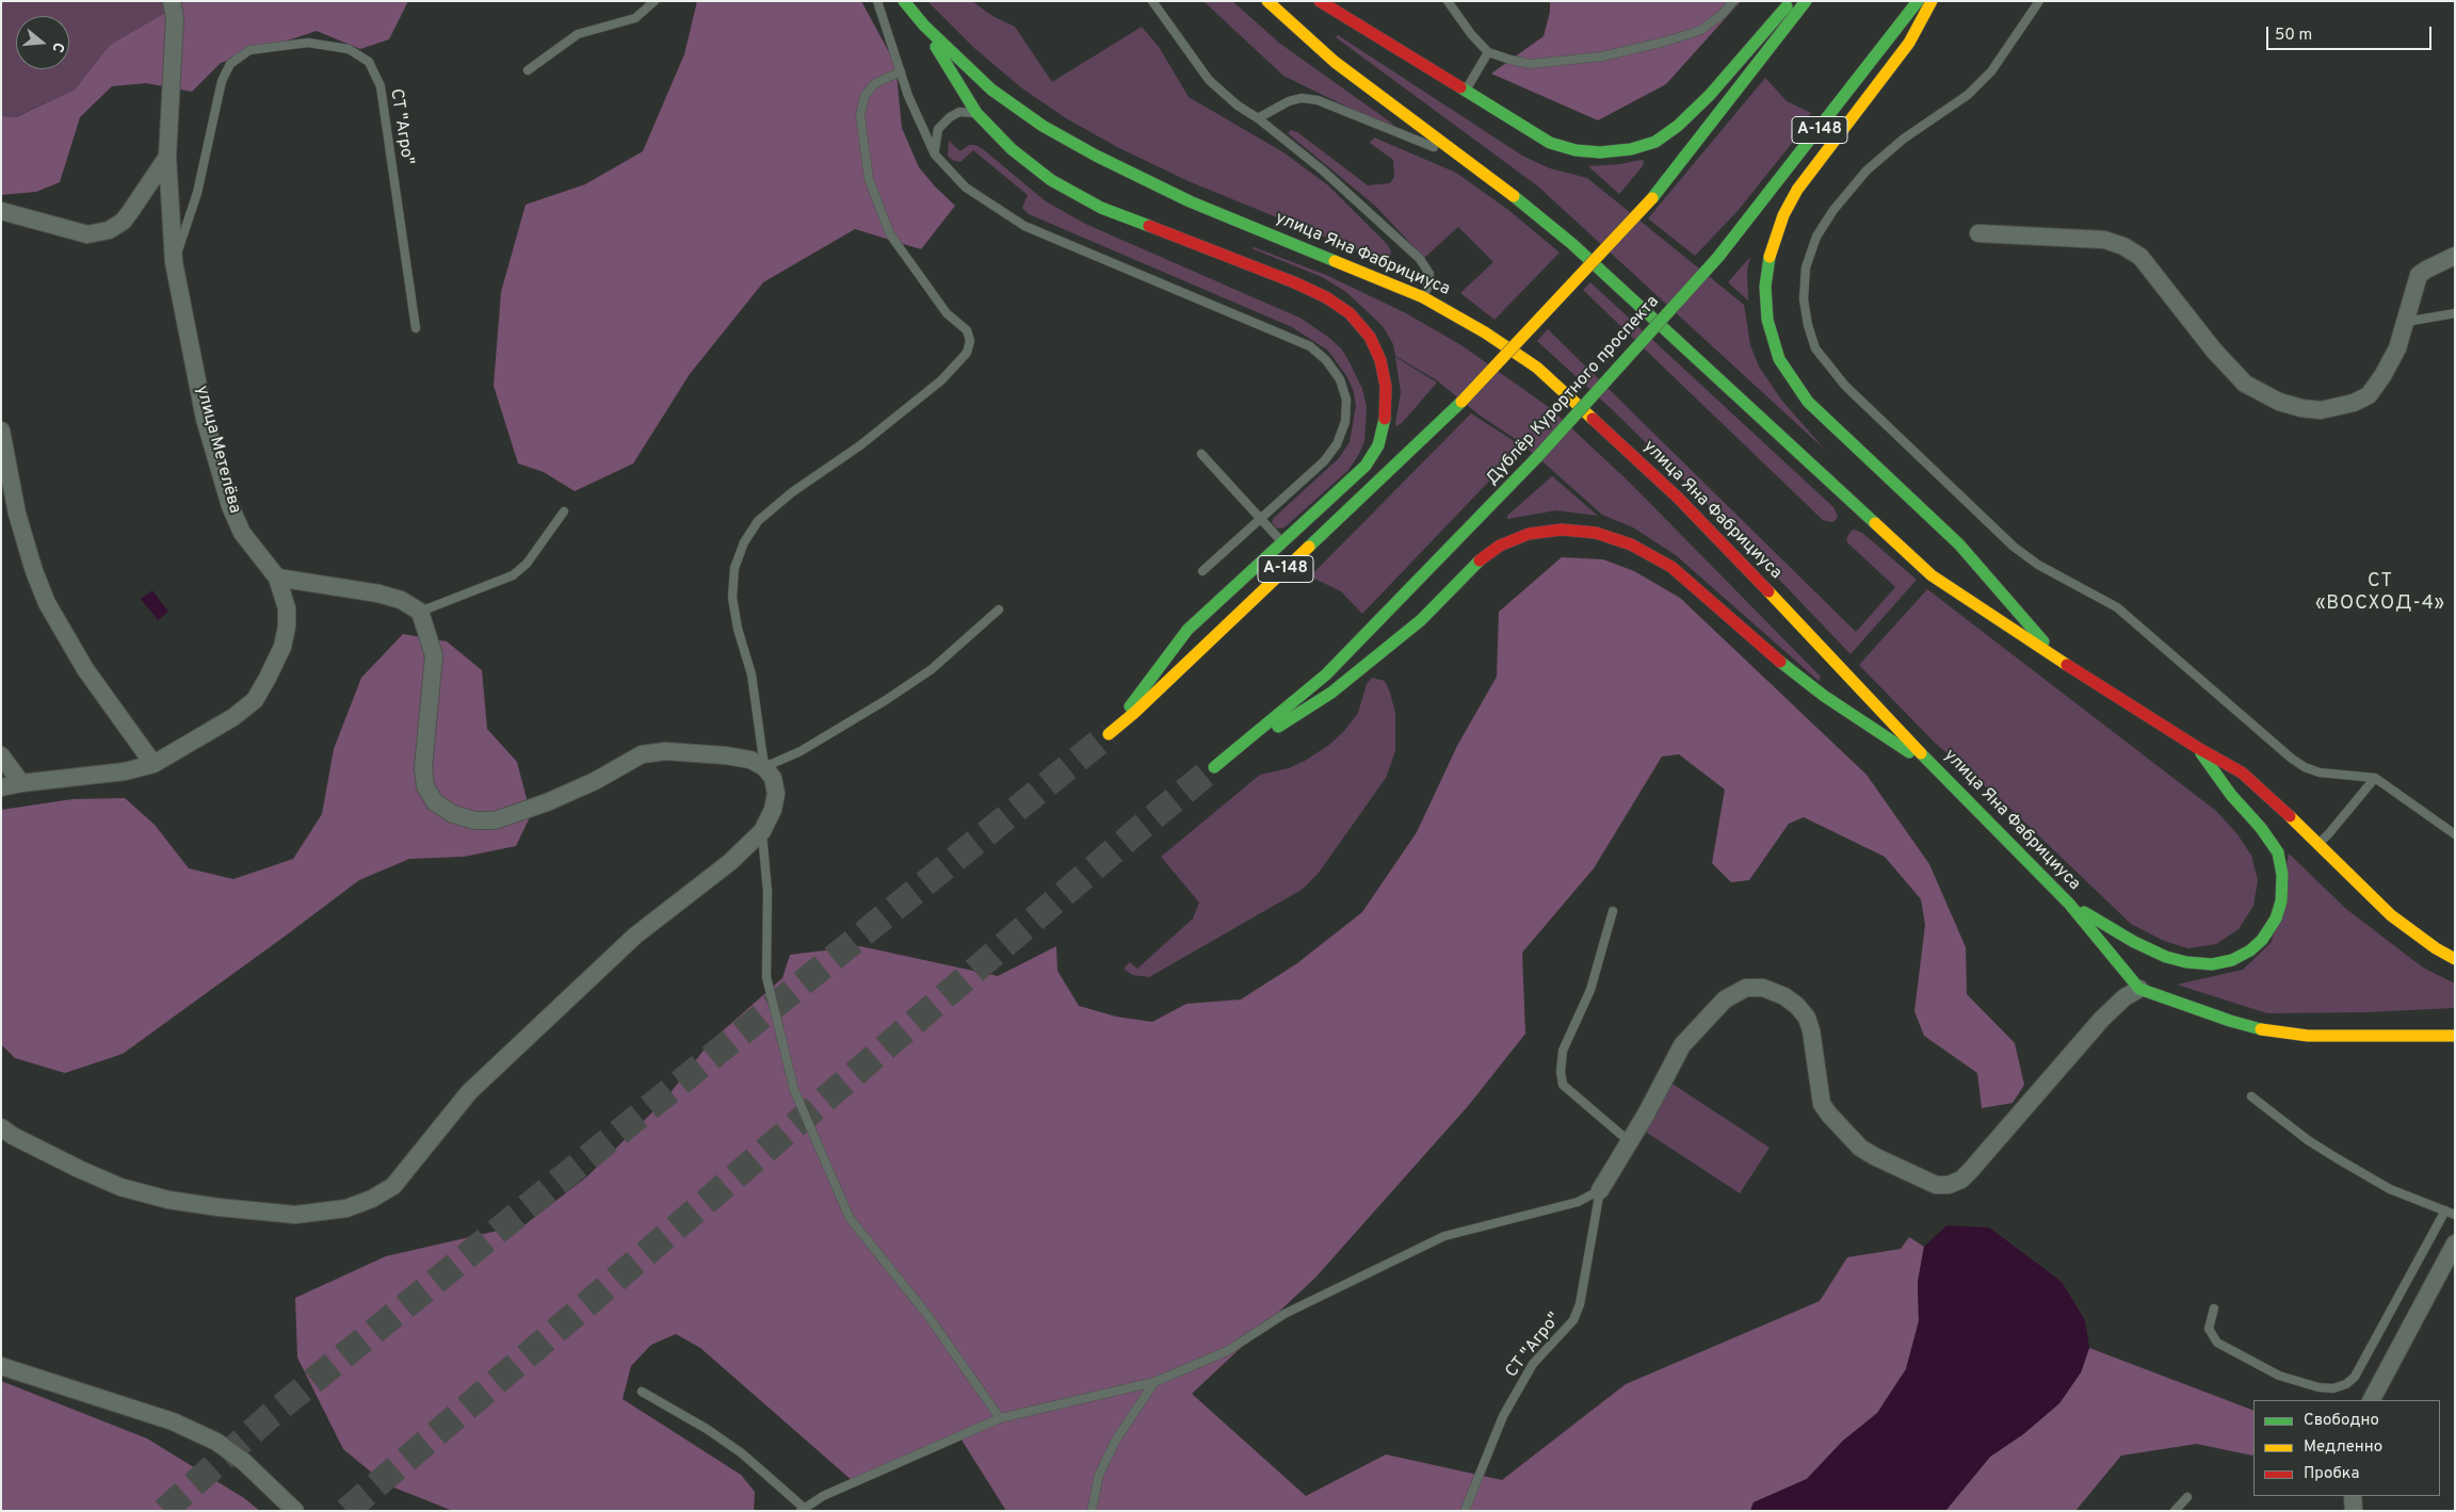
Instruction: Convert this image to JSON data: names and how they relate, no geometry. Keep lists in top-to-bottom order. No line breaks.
{"streets":{"main road":["А-148","улица Яна Фабрициуса","Дублёр Курортного проспекта"],"street":["улица Метелёва"],"lane":["СТ \"Агро\""]},"crossings":[["СТ \"Агро\"","улица Метелёва"],["А-148","улица Яна Фабрициуса"],["улица Яна Фабрициуса","Дублёр Курортного проспекта"]],"districts":["СТ «ВОСХОД-4»"],"legend":["Свободно","Медленно","Пробка"],"scale_bar":"50 m","north":"right"}
